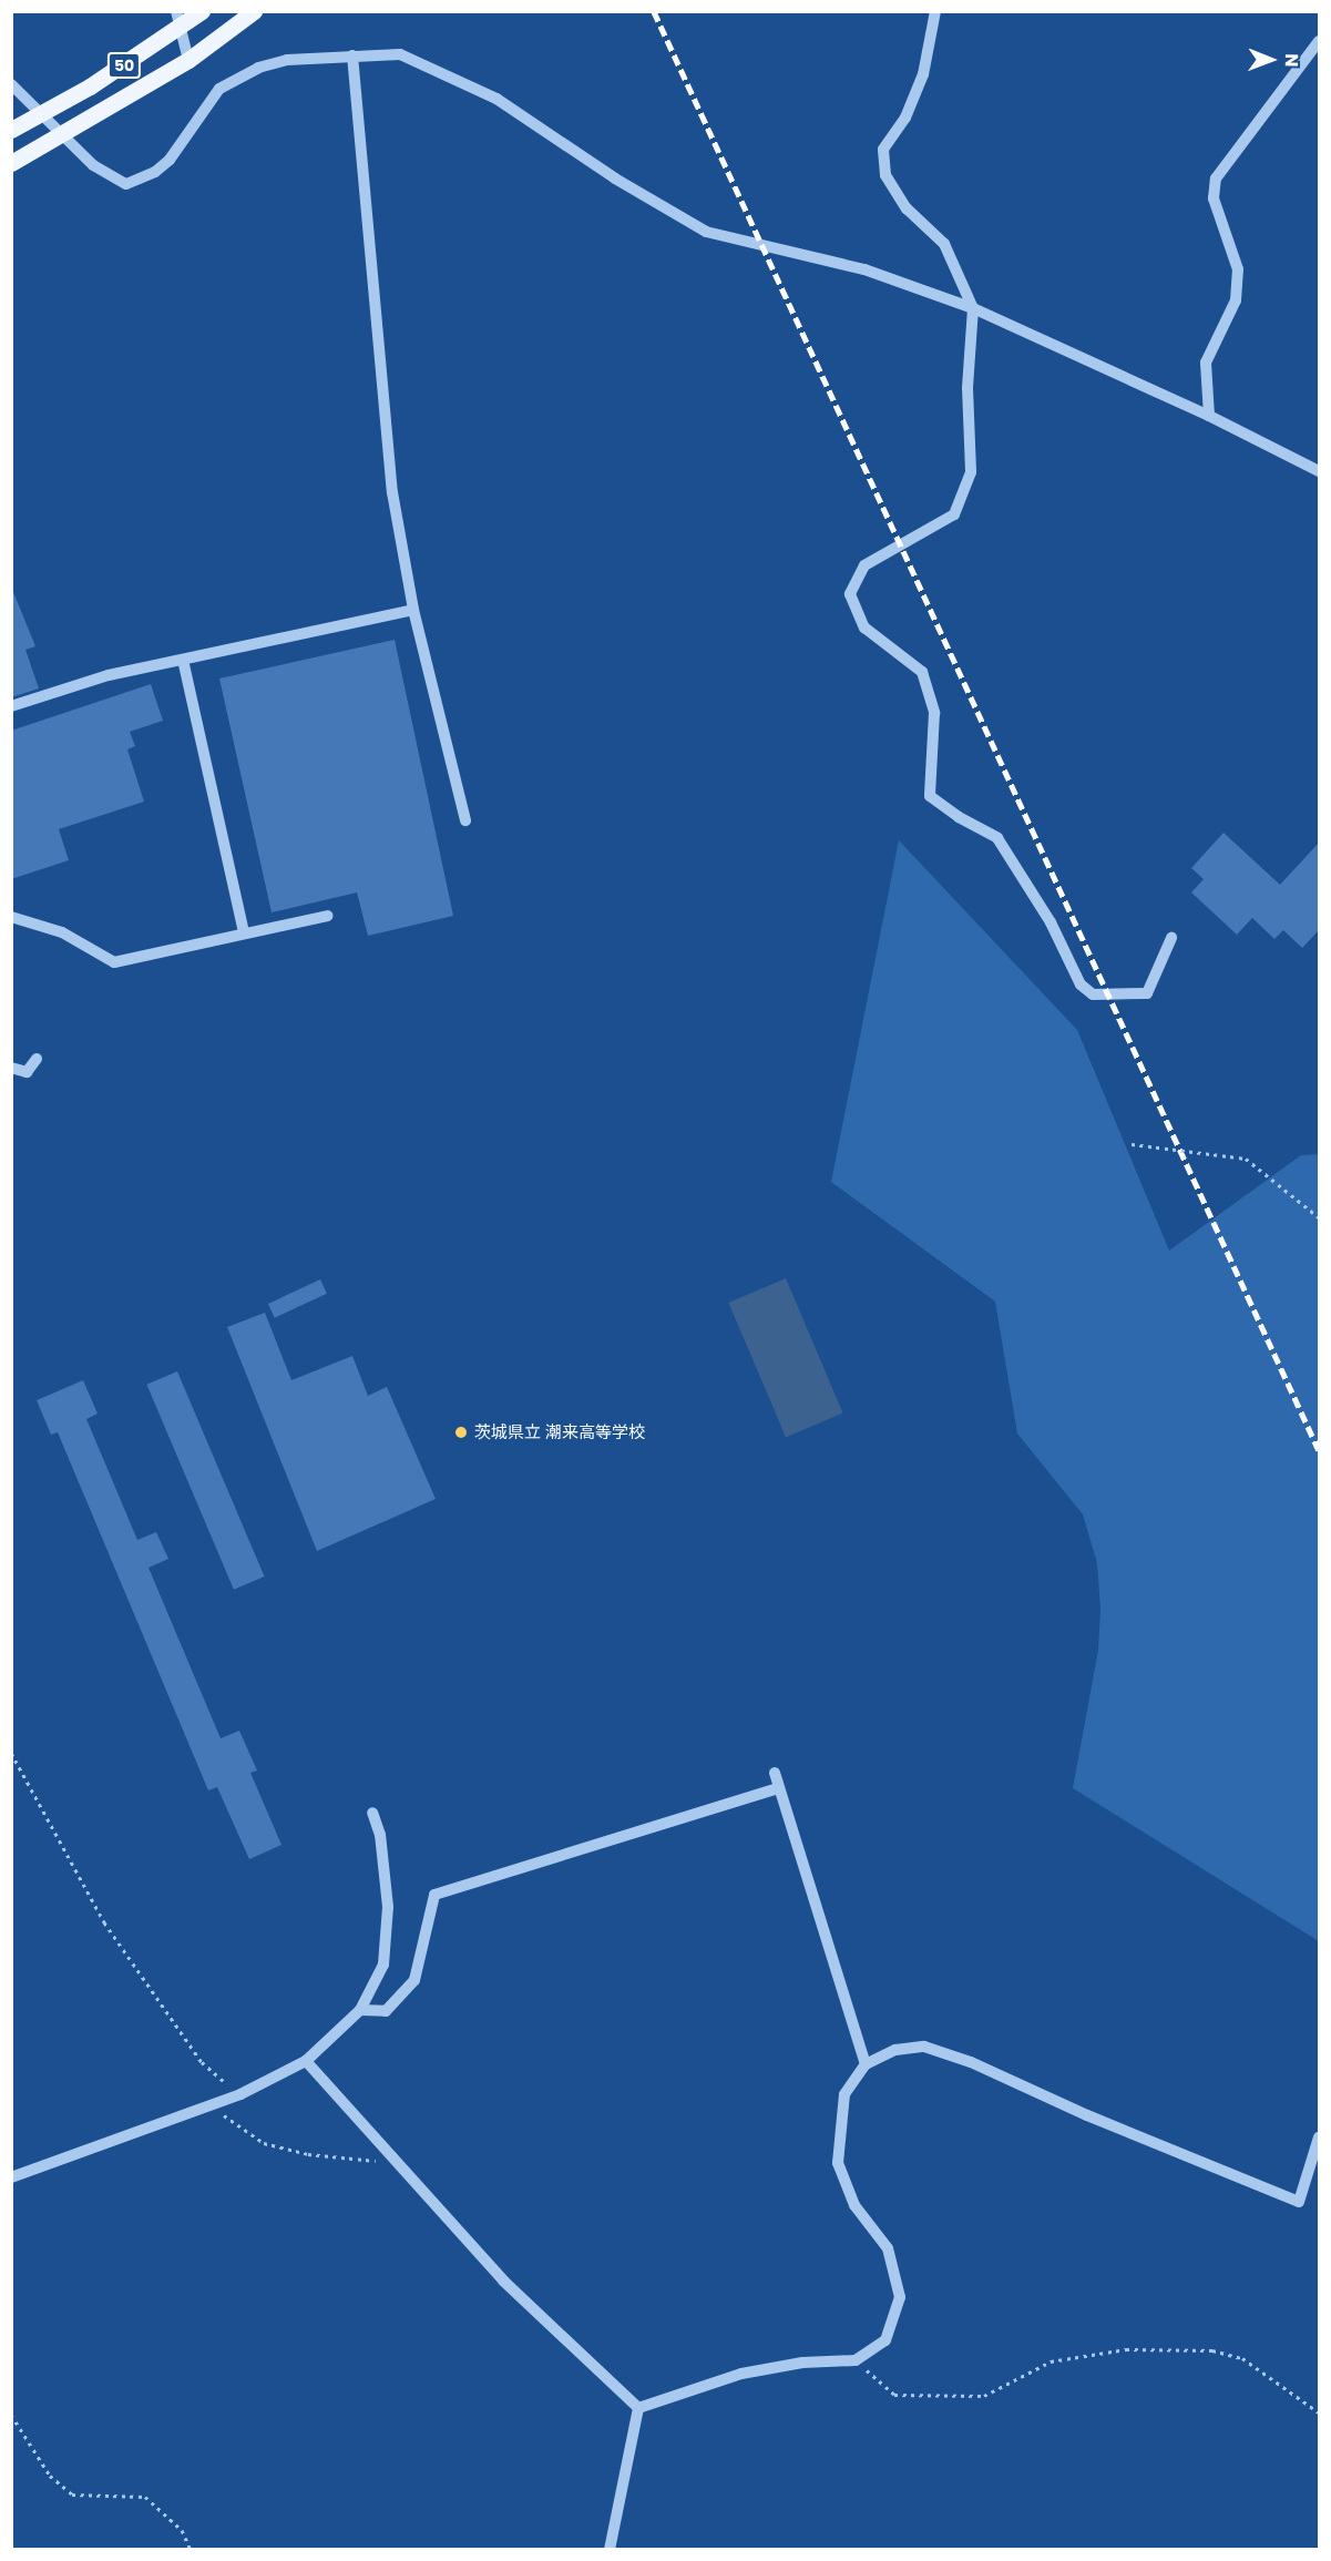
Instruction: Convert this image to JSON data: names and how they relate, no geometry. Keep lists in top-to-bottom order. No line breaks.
{"streets":{"main road":["50"]},"places":["茨城県立 潮来高等学校"],"north":"right"}
